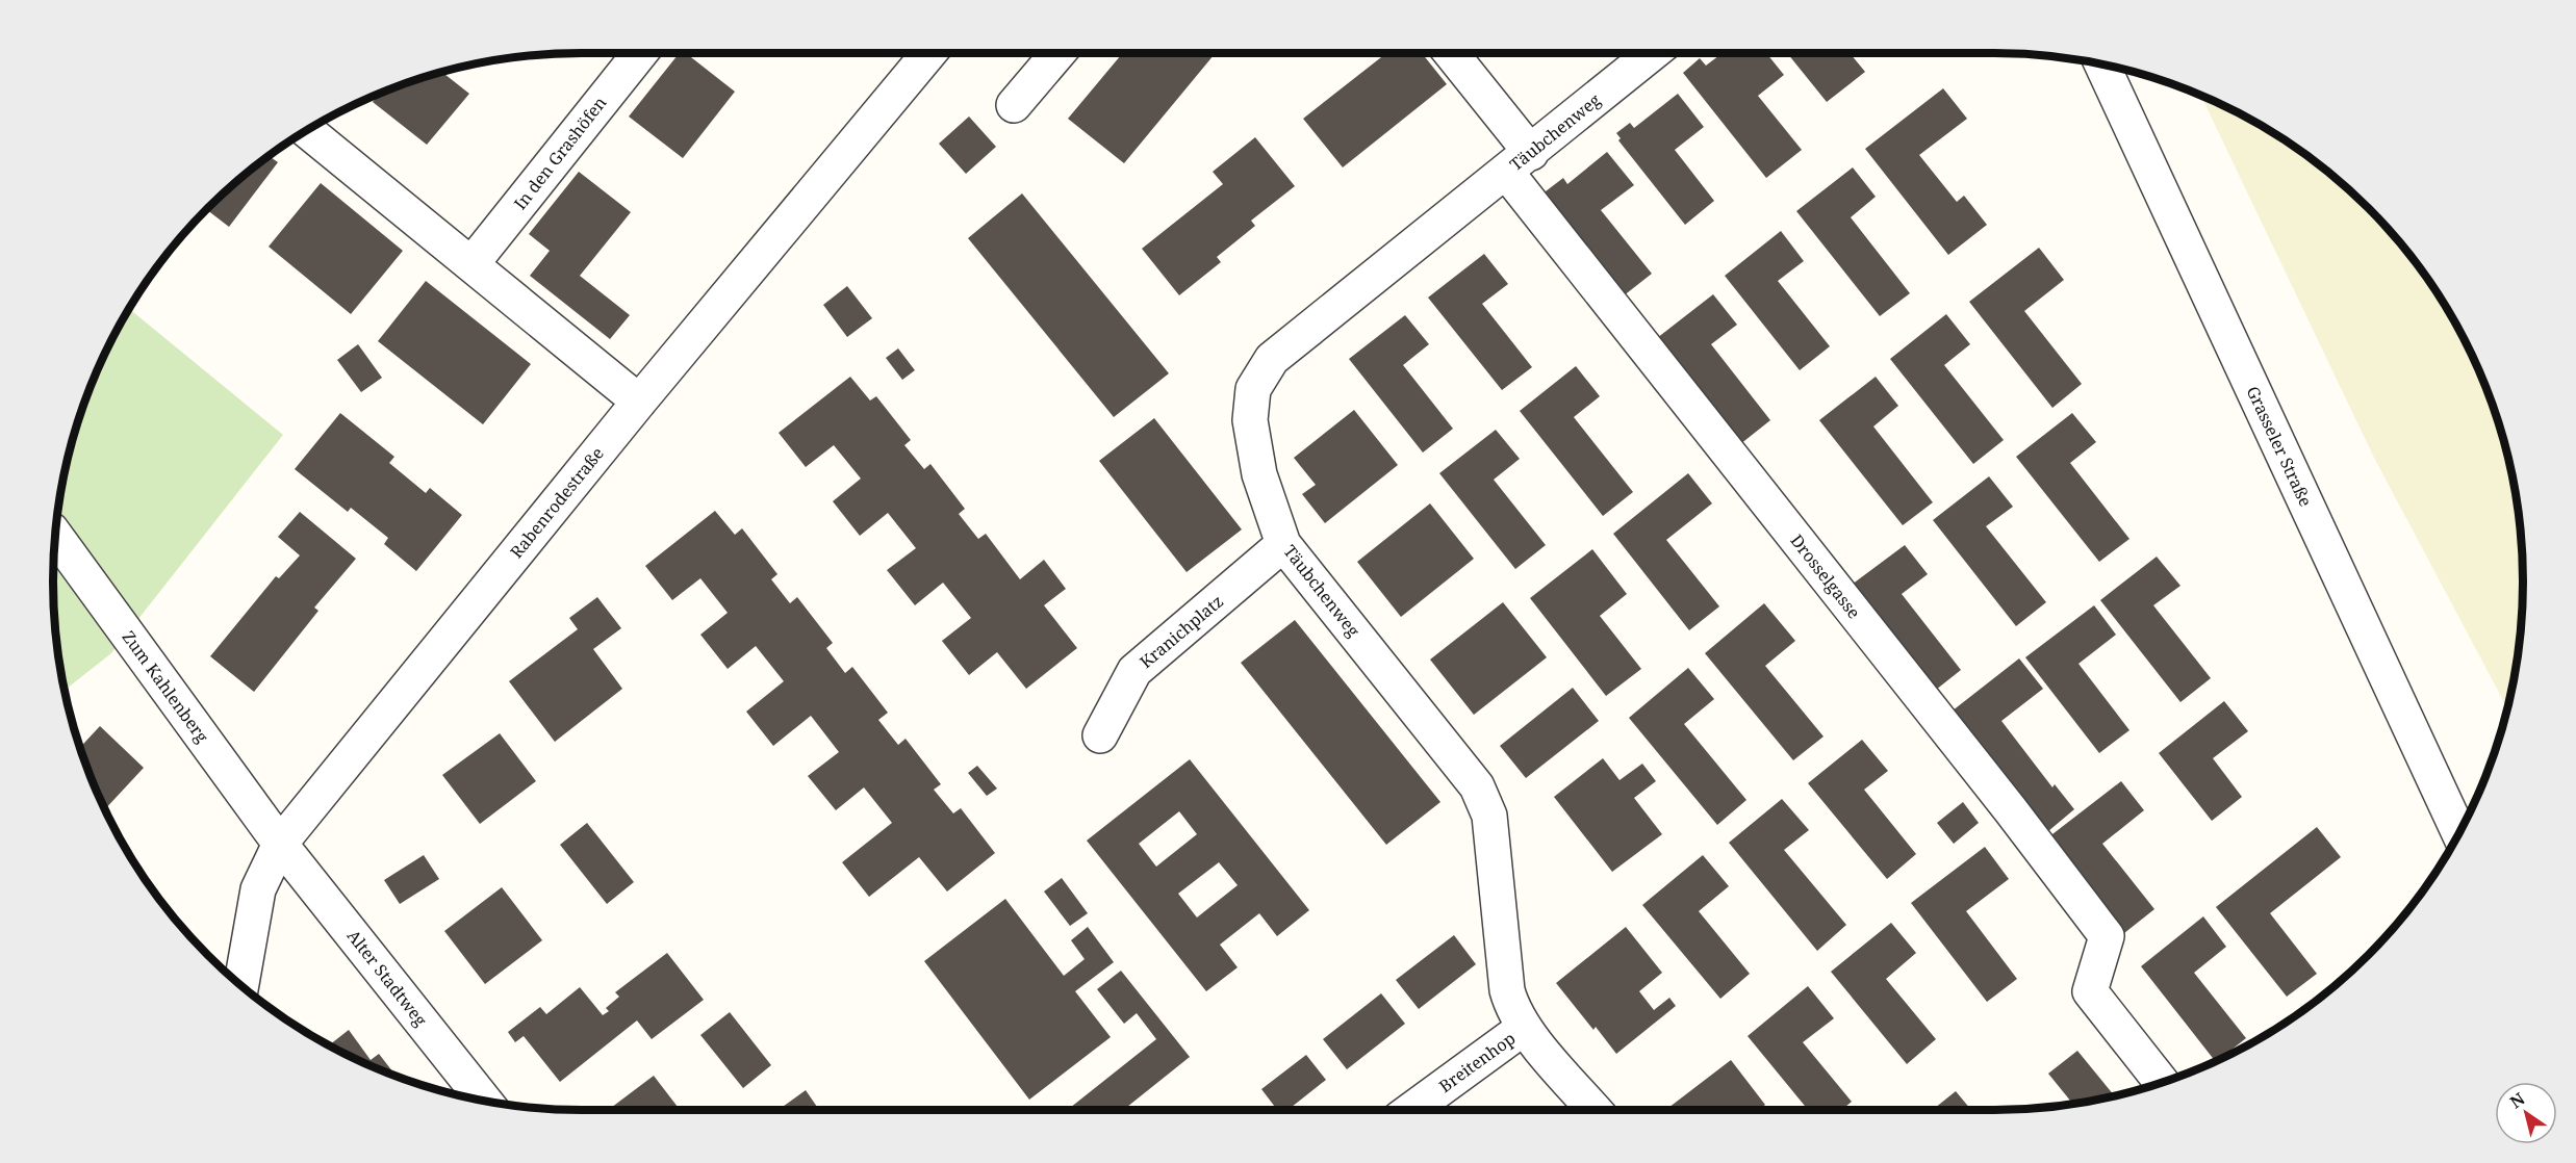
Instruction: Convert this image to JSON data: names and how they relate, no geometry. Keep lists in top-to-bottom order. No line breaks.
{"streets":{"street":["Täubchenweg","In den Grashöfen","Grasseler Straße","Rabenrodestraße","Drosselgasse","Kranichplatz","Zum Kahlenberg","Alter Stadtweg","Breitenhop"]},"crossings":[["Täubchenweg","Drosselgasse"],["Täubchenweg","Kranichplatz"],["Täubchenweg","Breitenhop"],["Rabenrodestraße","Zum Kahlenberg"],["Rabenrodestraße","Alter Stadtweg"],["Zum Kahlenberg","Alter Stadtweg"]],"north":"top left"}
